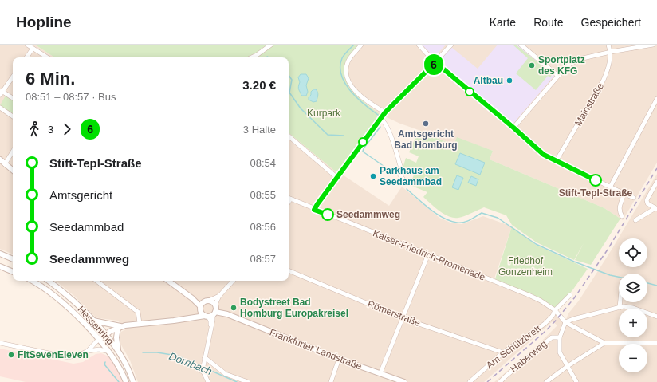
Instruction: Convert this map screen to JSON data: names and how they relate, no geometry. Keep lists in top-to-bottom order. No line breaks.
{"streets":{"street":["Mainstraße","Kaiser-Friedrich-Promenade","Römerstraße","Hessenring","Am Schützbrett","Frankfurter Landstraße","Haberweg"]},"crossings":[["Kaiser-Friedrich-Promenade","Am Schützbrett"],["Kaiser-Friedrich-Promenade","Haberweg"],["Römerstraße","Am Schützbrett"]],"water":["Dornbach"],"parks":["Kurpark","Friedhof Gonzenheim"],"places":["Sportplatz des KFG","Altbau","Amtsgericht Bad Homburg","Parkhaus am Seedammbad","Stift-Tepl-Straße","Seedammweg","Bodystreet Bad Homburg Europakreisel","FitSevenEleven"],"lines":["bus line 6"],"page":{"header":"Hopline","nav":["Karte","Route","Gespeichert"],"on_map":"6","heading":["6 Min.","08:51 – 08:57 · Bus","3.20 €"],"legs":["3","6","3 Halte"],"list":[{"name":"Stift-Tepl-Straße","value":"08:54"},{"name":"Amtsgericht","value":"08:55"},{"name":"Seedammbad","value":"08:56"},{"name":"Seedammweg","value":"08:57"}],"map_buttons":["+","−"]}}
